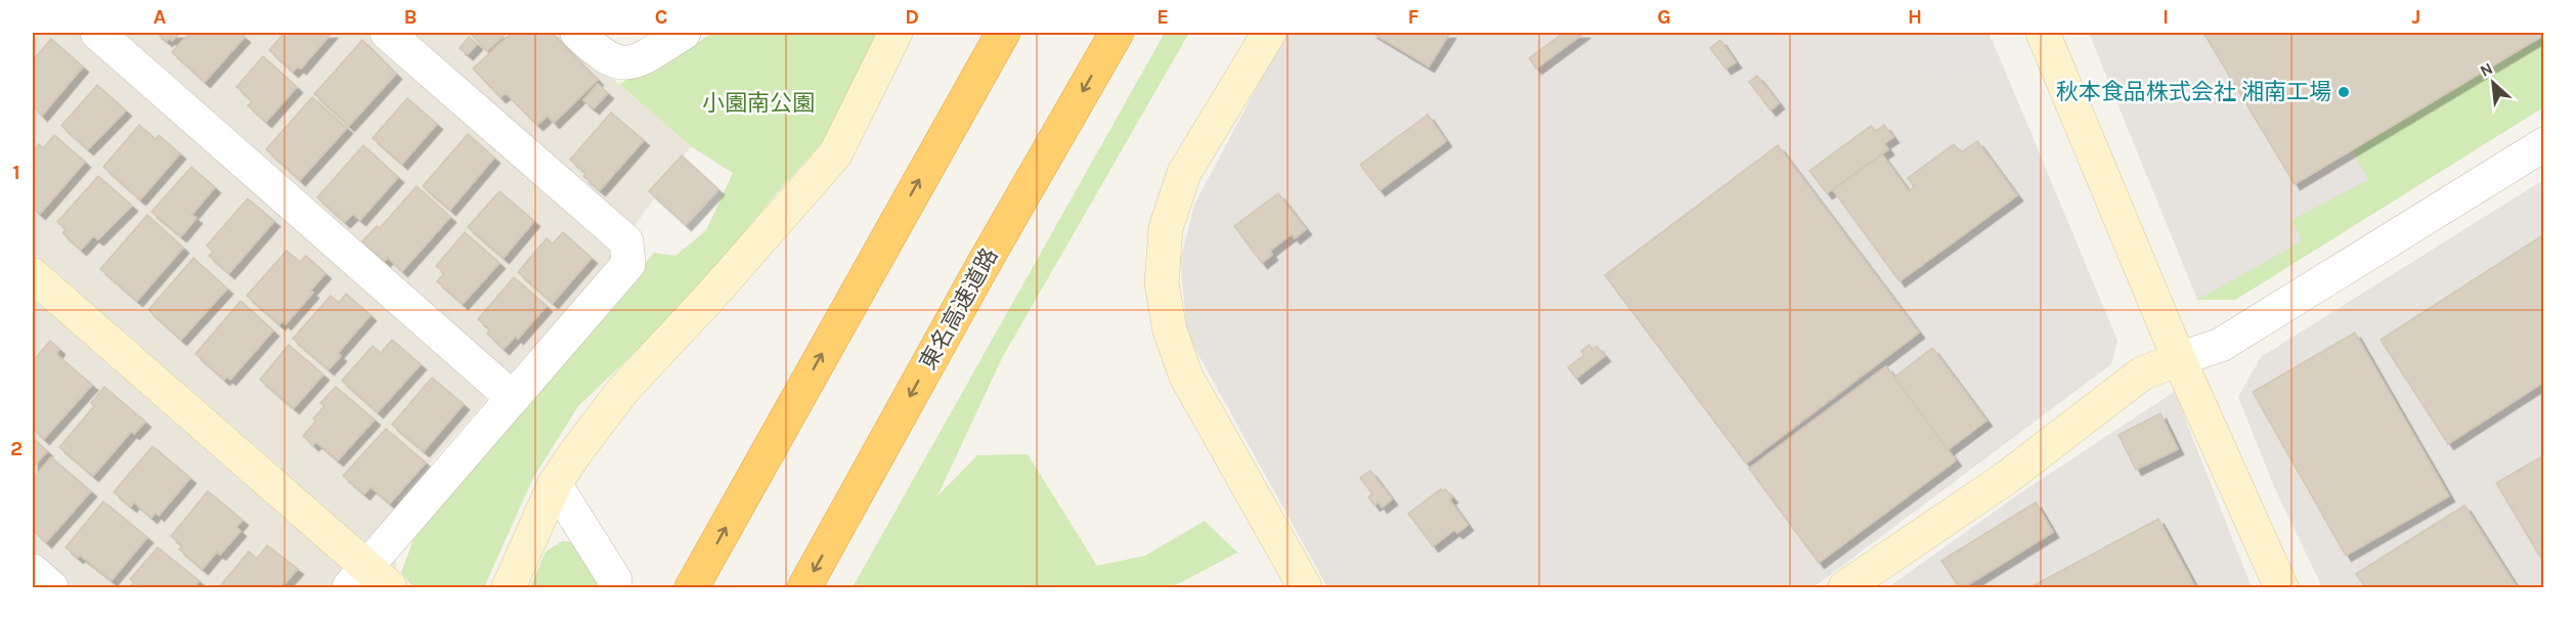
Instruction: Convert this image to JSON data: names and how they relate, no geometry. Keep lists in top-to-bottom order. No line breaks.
{"streets":{"highway":["東名高速道路"]},"parks":["小園南公園"],"places":["秋本食品株式会社 湘南工場"],"north":"top left","grid":{"columns":["A","B","C","D","E","F","G","H","I","J"],"rows":["1","2"]}}
